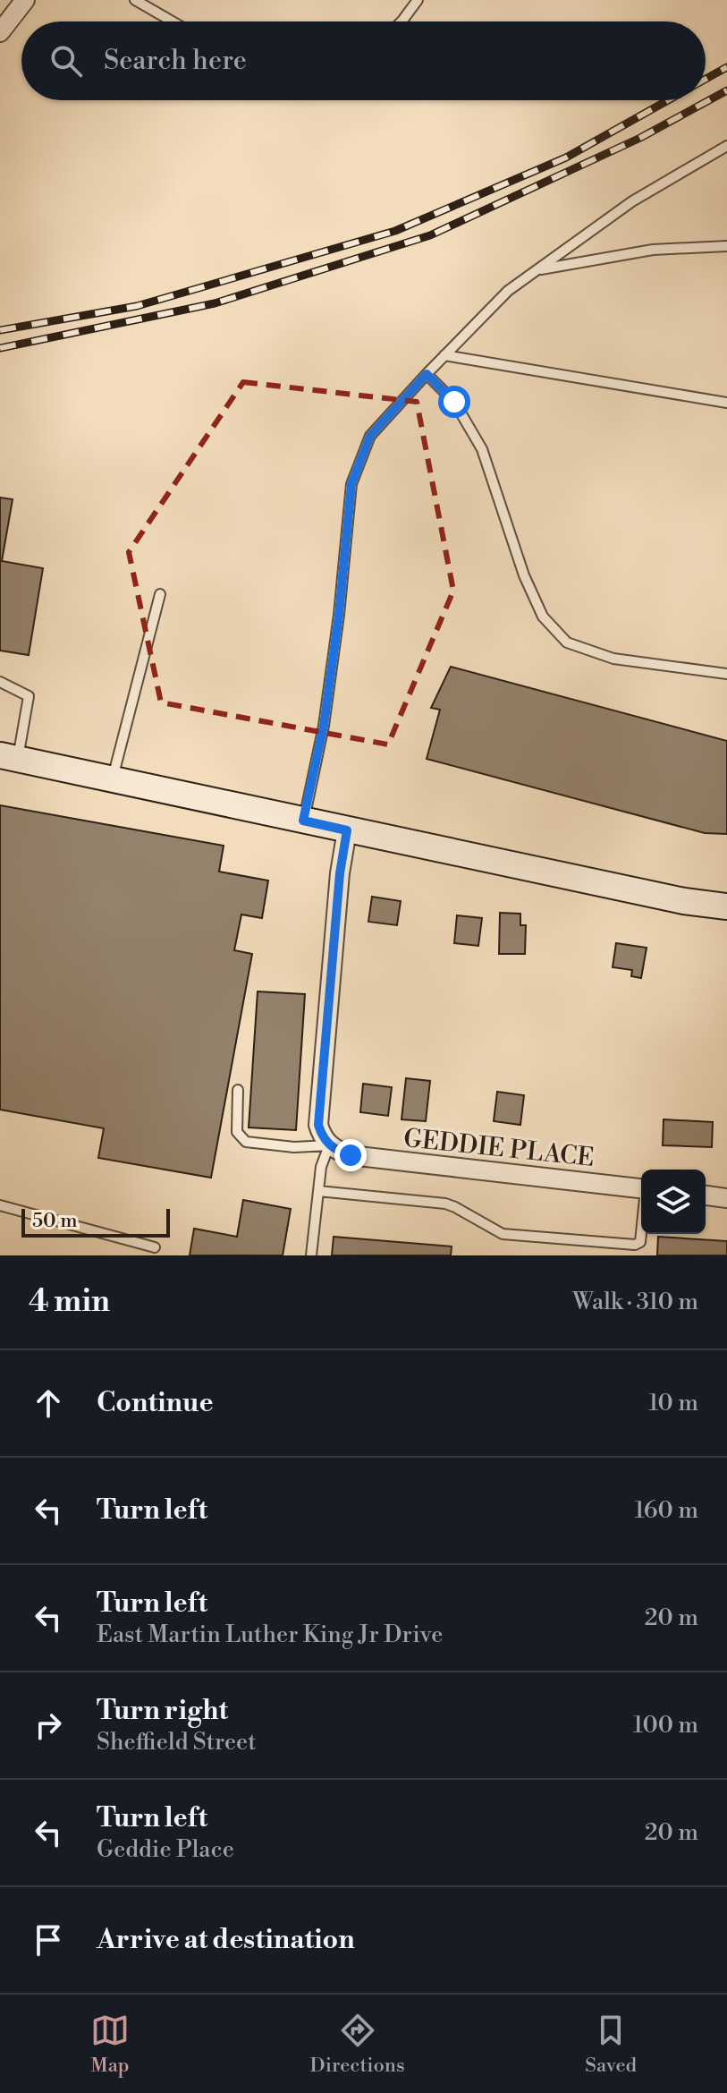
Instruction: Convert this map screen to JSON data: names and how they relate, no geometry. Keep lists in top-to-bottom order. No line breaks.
{"streets":{"street":["GEDDIE PLACE"]},"scale_bar":"50 m","page":{"search":"Search here","scale":"50 m","heading":["4 min","Walk · 310 m"],"list":[["Continue","10 m"],["Turn left","160 m"],["Turn left","East Martin Luther King Jr Drive","20 m"],["Turn right","Sheffield Street","100 m"],["Turn left","Geddie Place","20 m"],"Arrive at destination"],"nav":["Map","Directions","Saved"]}}
